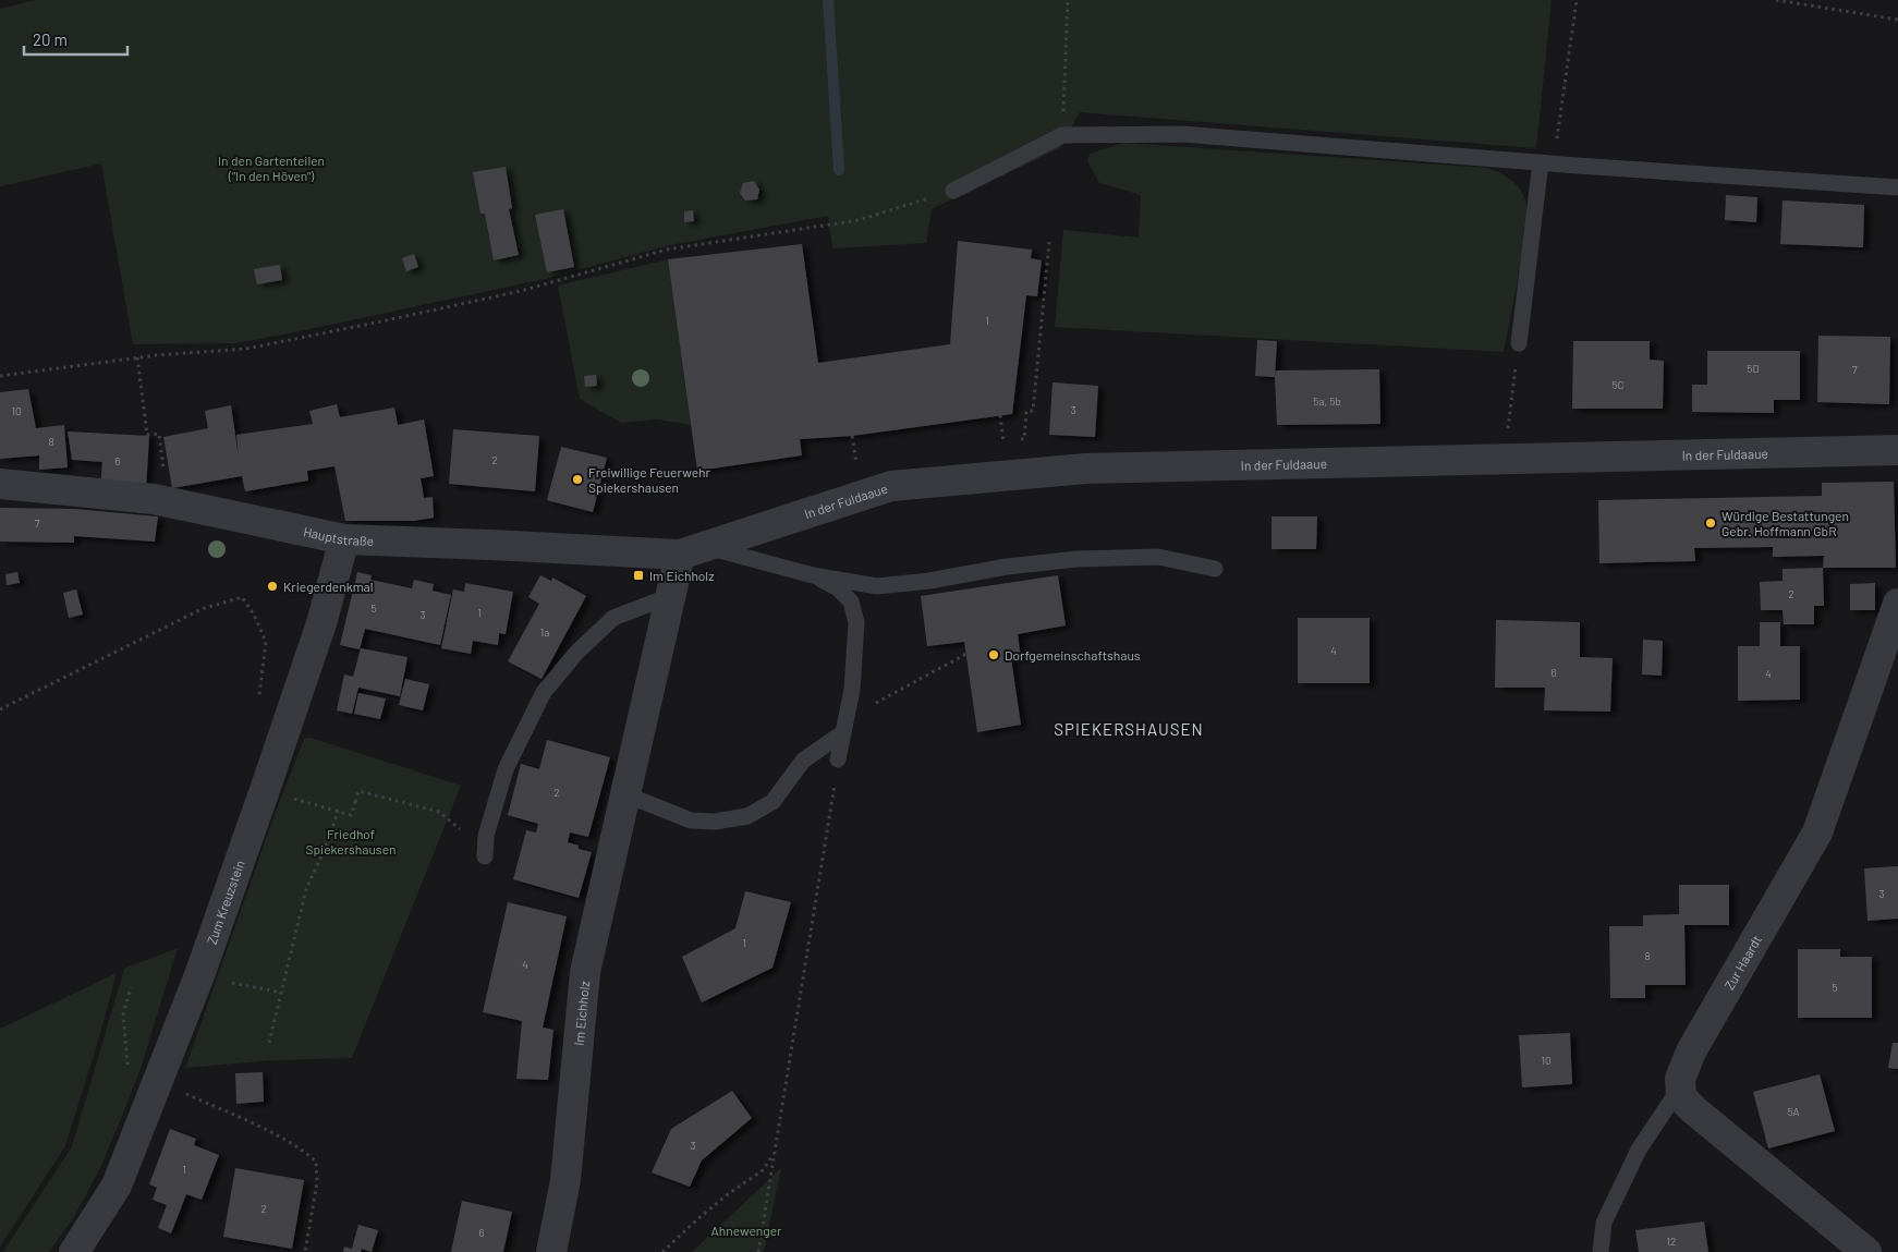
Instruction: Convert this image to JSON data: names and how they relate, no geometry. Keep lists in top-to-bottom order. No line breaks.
{"streets":{"street":["In der Fuldaaue","Hauptstraße","Zum Kreuzstein","Zur Haardt","Im Eichholz"]},"crossings":[["In der Fuldaaue","Hauptstraße"],["In der Fuldaaue","Im Eichholz"],["Hauptstraße","Zum Kreuzstein"],["Hauptstraße","Im Eichholz"]],"districts":["SPIEKERSHAUSEN"],"parks":["In den Gartenteilen (\"In den Höven\")","Friedhof Spiekershausen","Ahnewenger"],"places":{"other":["Freiwillige Feuerwehr Spiekershausen","Würdige Bestattungen Gebr. Hoffmann GbR","Kriegerdenkmal","Dorfgemeinschaftshaus"],"transit":["Im Eichholz"]},"house_numbers":["1","5D","7","5C","5a, 5b","3","10","8","2","6","7","2","5","1","3","1a","4","6","4","2","3","1","8","4","5","10","5A","3","1","2","6","12"],"scale_bar":"20 m"}
